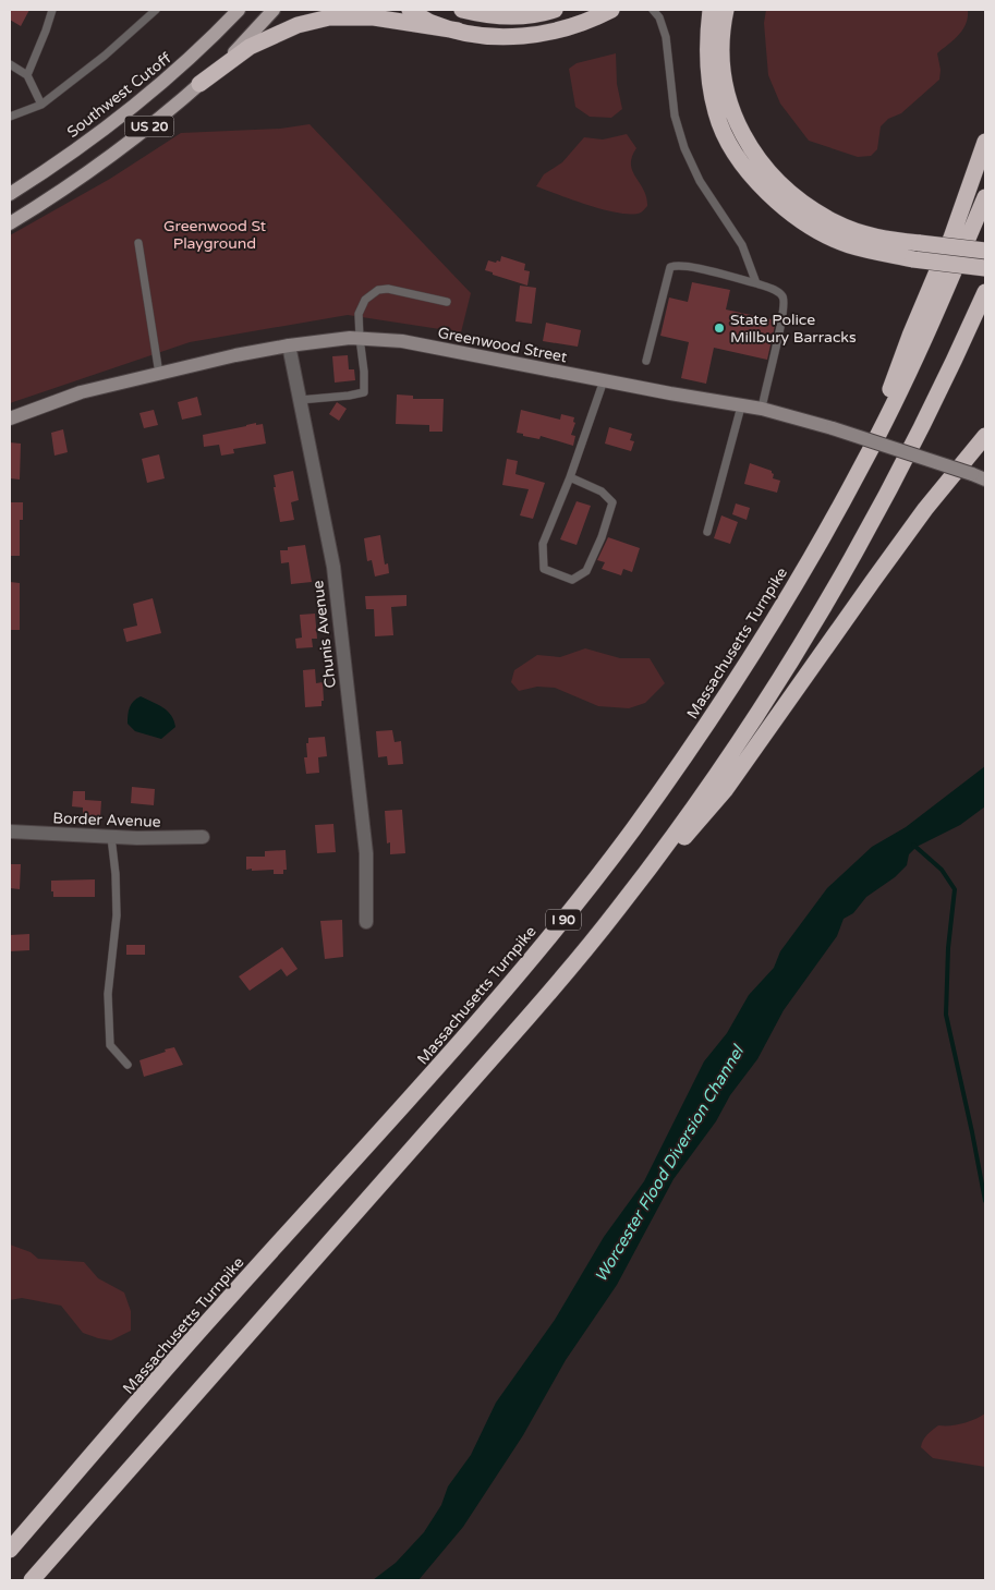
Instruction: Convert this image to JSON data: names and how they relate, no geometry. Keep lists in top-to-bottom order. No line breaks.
{"streets":{"highway":["Massachusetts Turnpike","I 90"],"main road":["Southwest Cutoff","US 20"],"street":["Greenwood Street","Chunis Avenue","Border Avenue"]},"crossings":[["Greenwood Street","Chunis Avenue"]],"water":["Worcester Flood Diversion Channel"],"parks":["Greenwood St Playground"],"places":["State Police Millbury Barracks"]}
